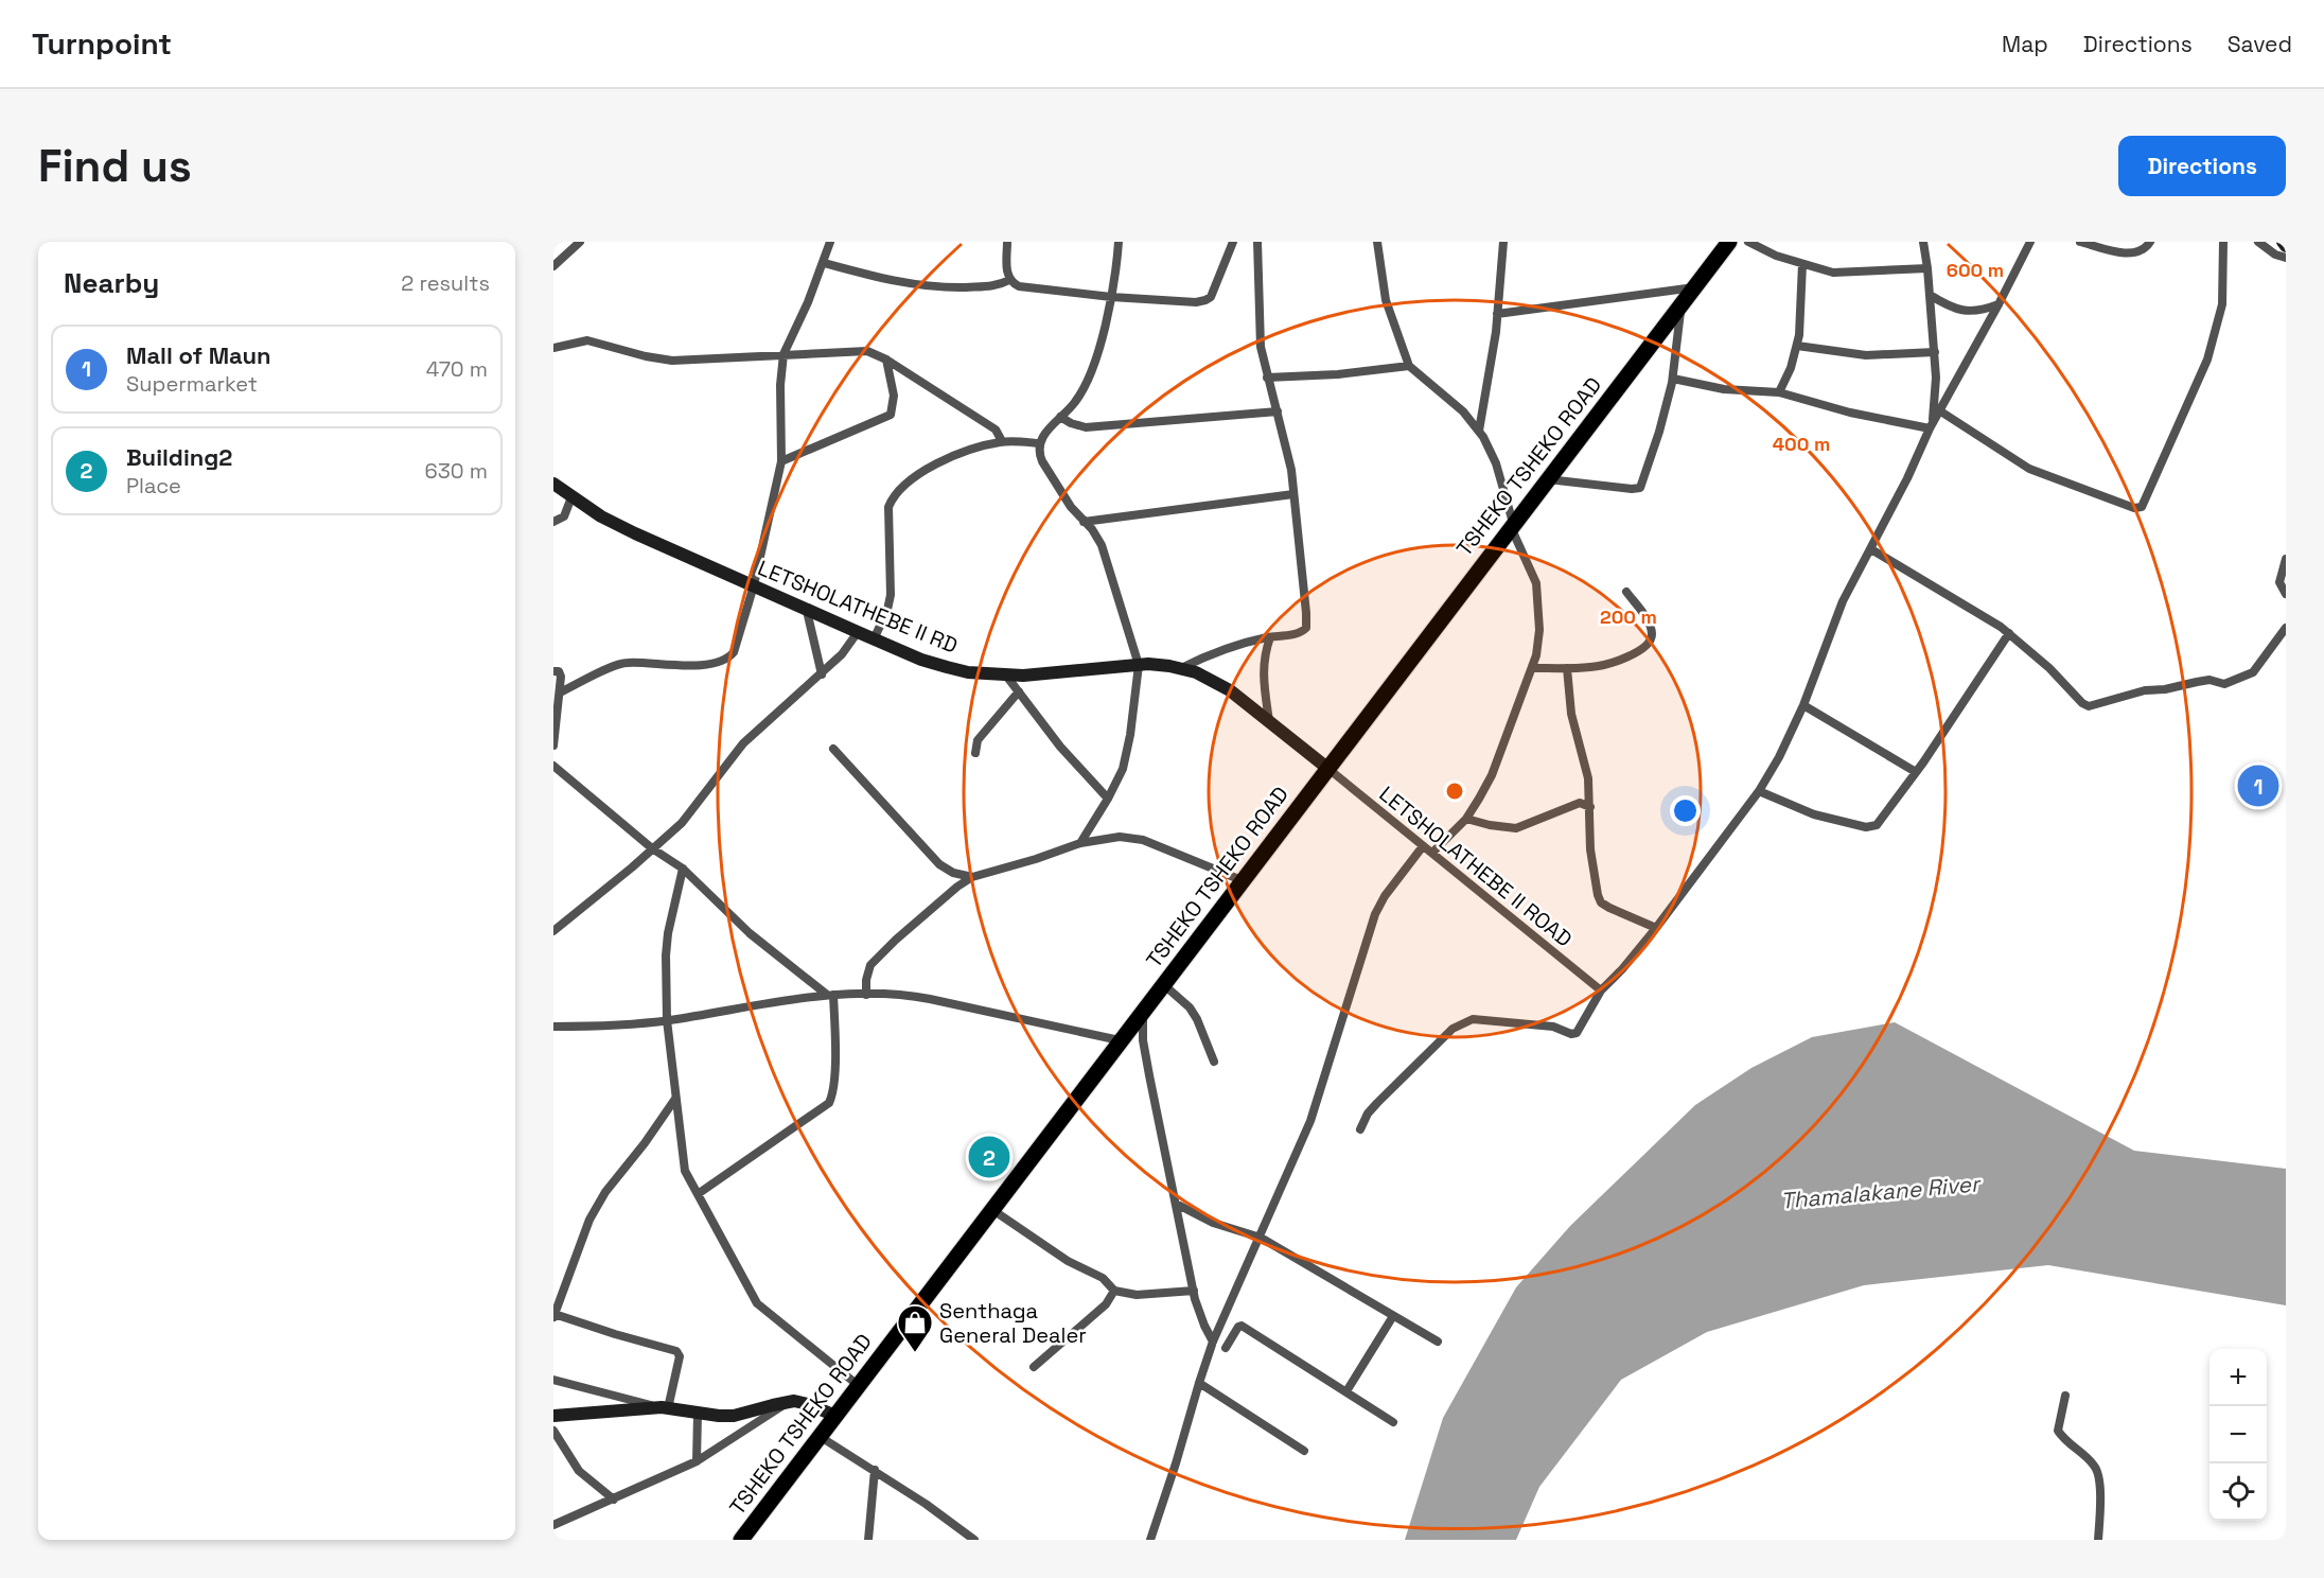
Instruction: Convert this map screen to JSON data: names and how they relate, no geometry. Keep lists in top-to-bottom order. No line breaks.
{"streets":{"highway":["TSHEKO TSHEKO ROAD"],"street":["LETSHOLATHEBE II RD","LETSHOLATHEBE II ROAD"]},"crossings":[["TSHEKO TSHEKO ROAD","LETSHOLATHEBE II RD"],["TSHEKO TSHEKO ROAD","LETSHOLATHEBE II ROAD"],["LETSHOLATHEBE II RD","LETSHOLATHEBE II ROAD"]],"water":["Thamalakane River"],"places":{"shop":["Senthaga General Dealer"]},"page":{"header":"Turnpoint","nav":["Map","Directions","Saved"],"buttons":"Directions","title":"Find us","heading":["Nearby","2 results"],"list":[{"mark":"1","name":"Mall of Maun","note":"Supermarket","value":"470 m"},{"mark":"2","name":"Building2","note":"Place","value":"630 m"}],"pins":["1","2"],"map_buttons":["+","−"]},"rings":["600 m","400 m","200 m"]}
